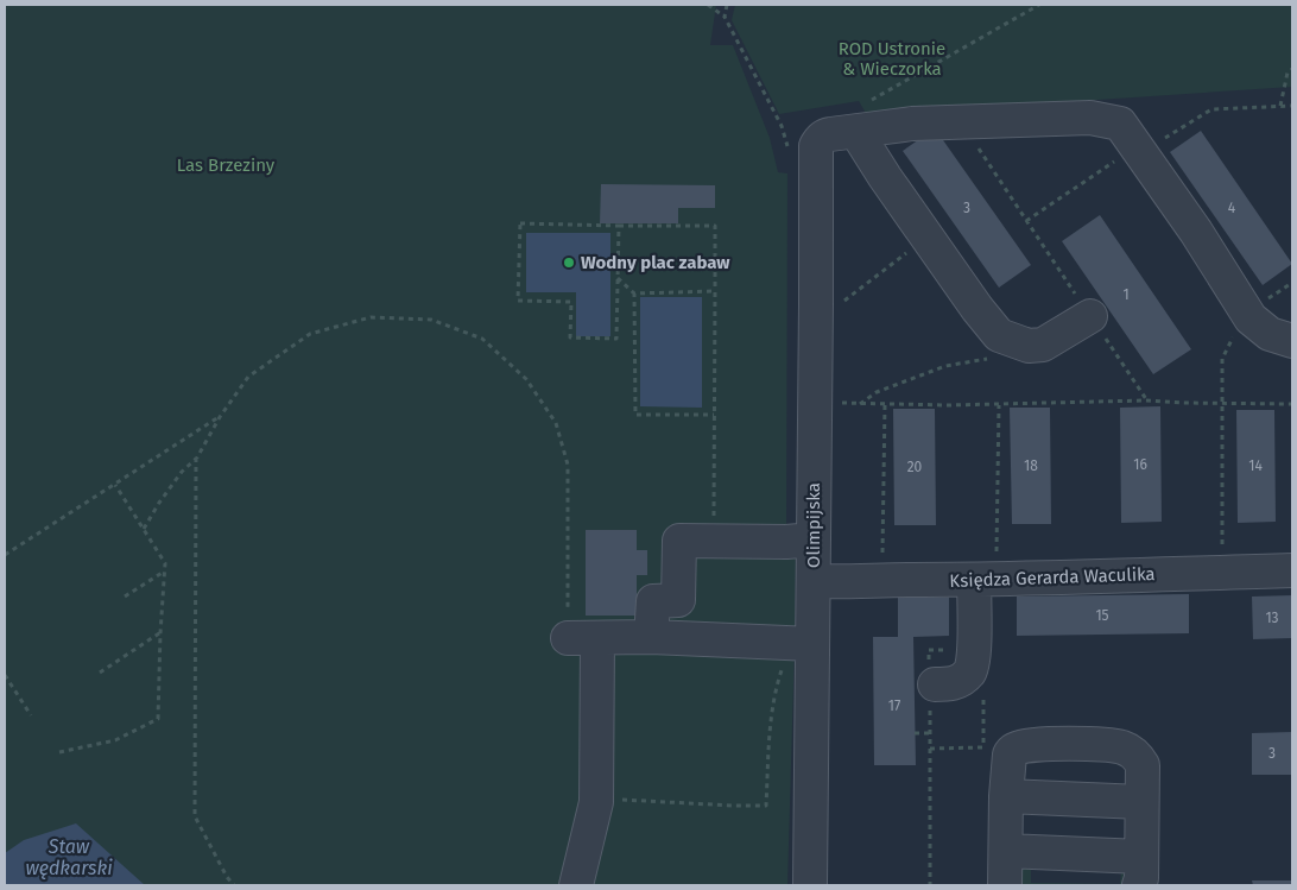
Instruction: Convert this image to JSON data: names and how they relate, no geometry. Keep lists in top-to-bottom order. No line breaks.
{"streets":{"street":["Olimpijska","Księdza Gerarda Waculika"]},"crossings":[["Olimpijska","Księdza Gerarda Waculika"]],"water":["Staw wędkarski"],"parks":["ROD Ustronie & Wieczorka","Las Brzeziny"],"places":["Wodny plac zabaw"],"house_numbers":["3","4","1","16","18","14","20","15","13","17","3"]}
